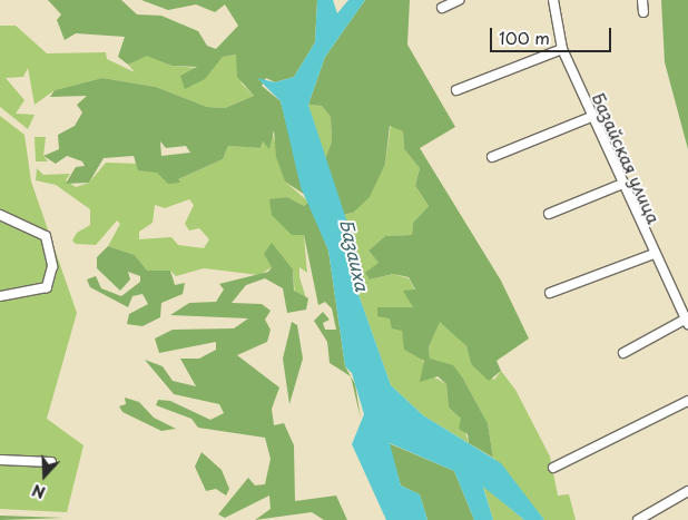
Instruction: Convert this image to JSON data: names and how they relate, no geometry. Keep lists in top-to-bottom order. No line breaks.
{"streets":{"street":["Базайская улица"]},"water":["Базаиха"],"scale_bar":"100 m","north":"bottom"}
